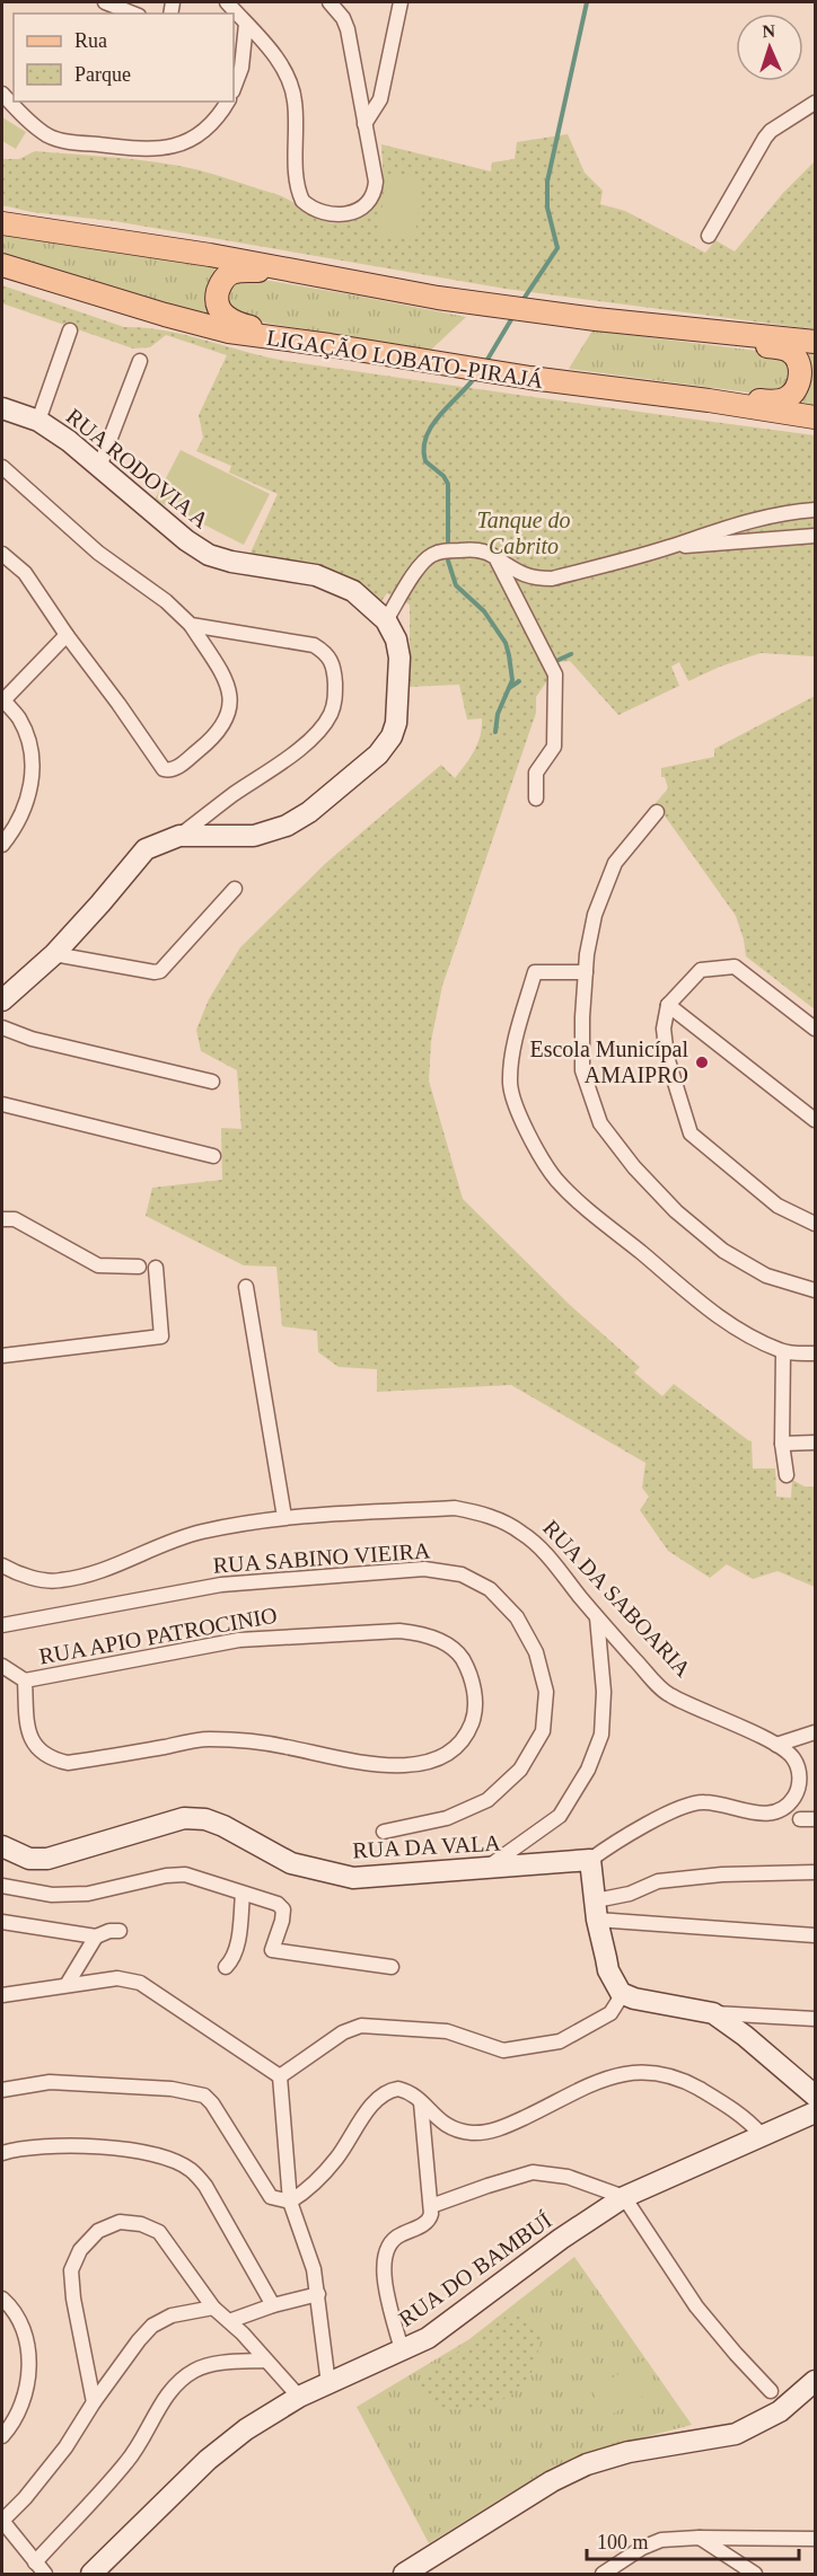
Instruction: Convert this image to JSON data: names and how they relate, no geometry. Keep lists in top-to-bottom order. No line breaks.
{"streets":{"main road":["LIGAÇÃO LOBATO-PIRAJÁ"],"street":["RUA RODOVIA A","RUA SABINO VIEIRA","RUA DA SABOARIA","RUA APIO PATROCINIO","RUA DA VALA","RUA DO BAMBUÍ"]},"crossings":[["RUA DA SABOARIA","RUA DA VALA"]],"parks":["Tanque do Cabrito"],"places":["Escola Municípal AMAIPRO"],"legend":["Rua","Parque"],"scale_bar":"100 m","north":"top"}
